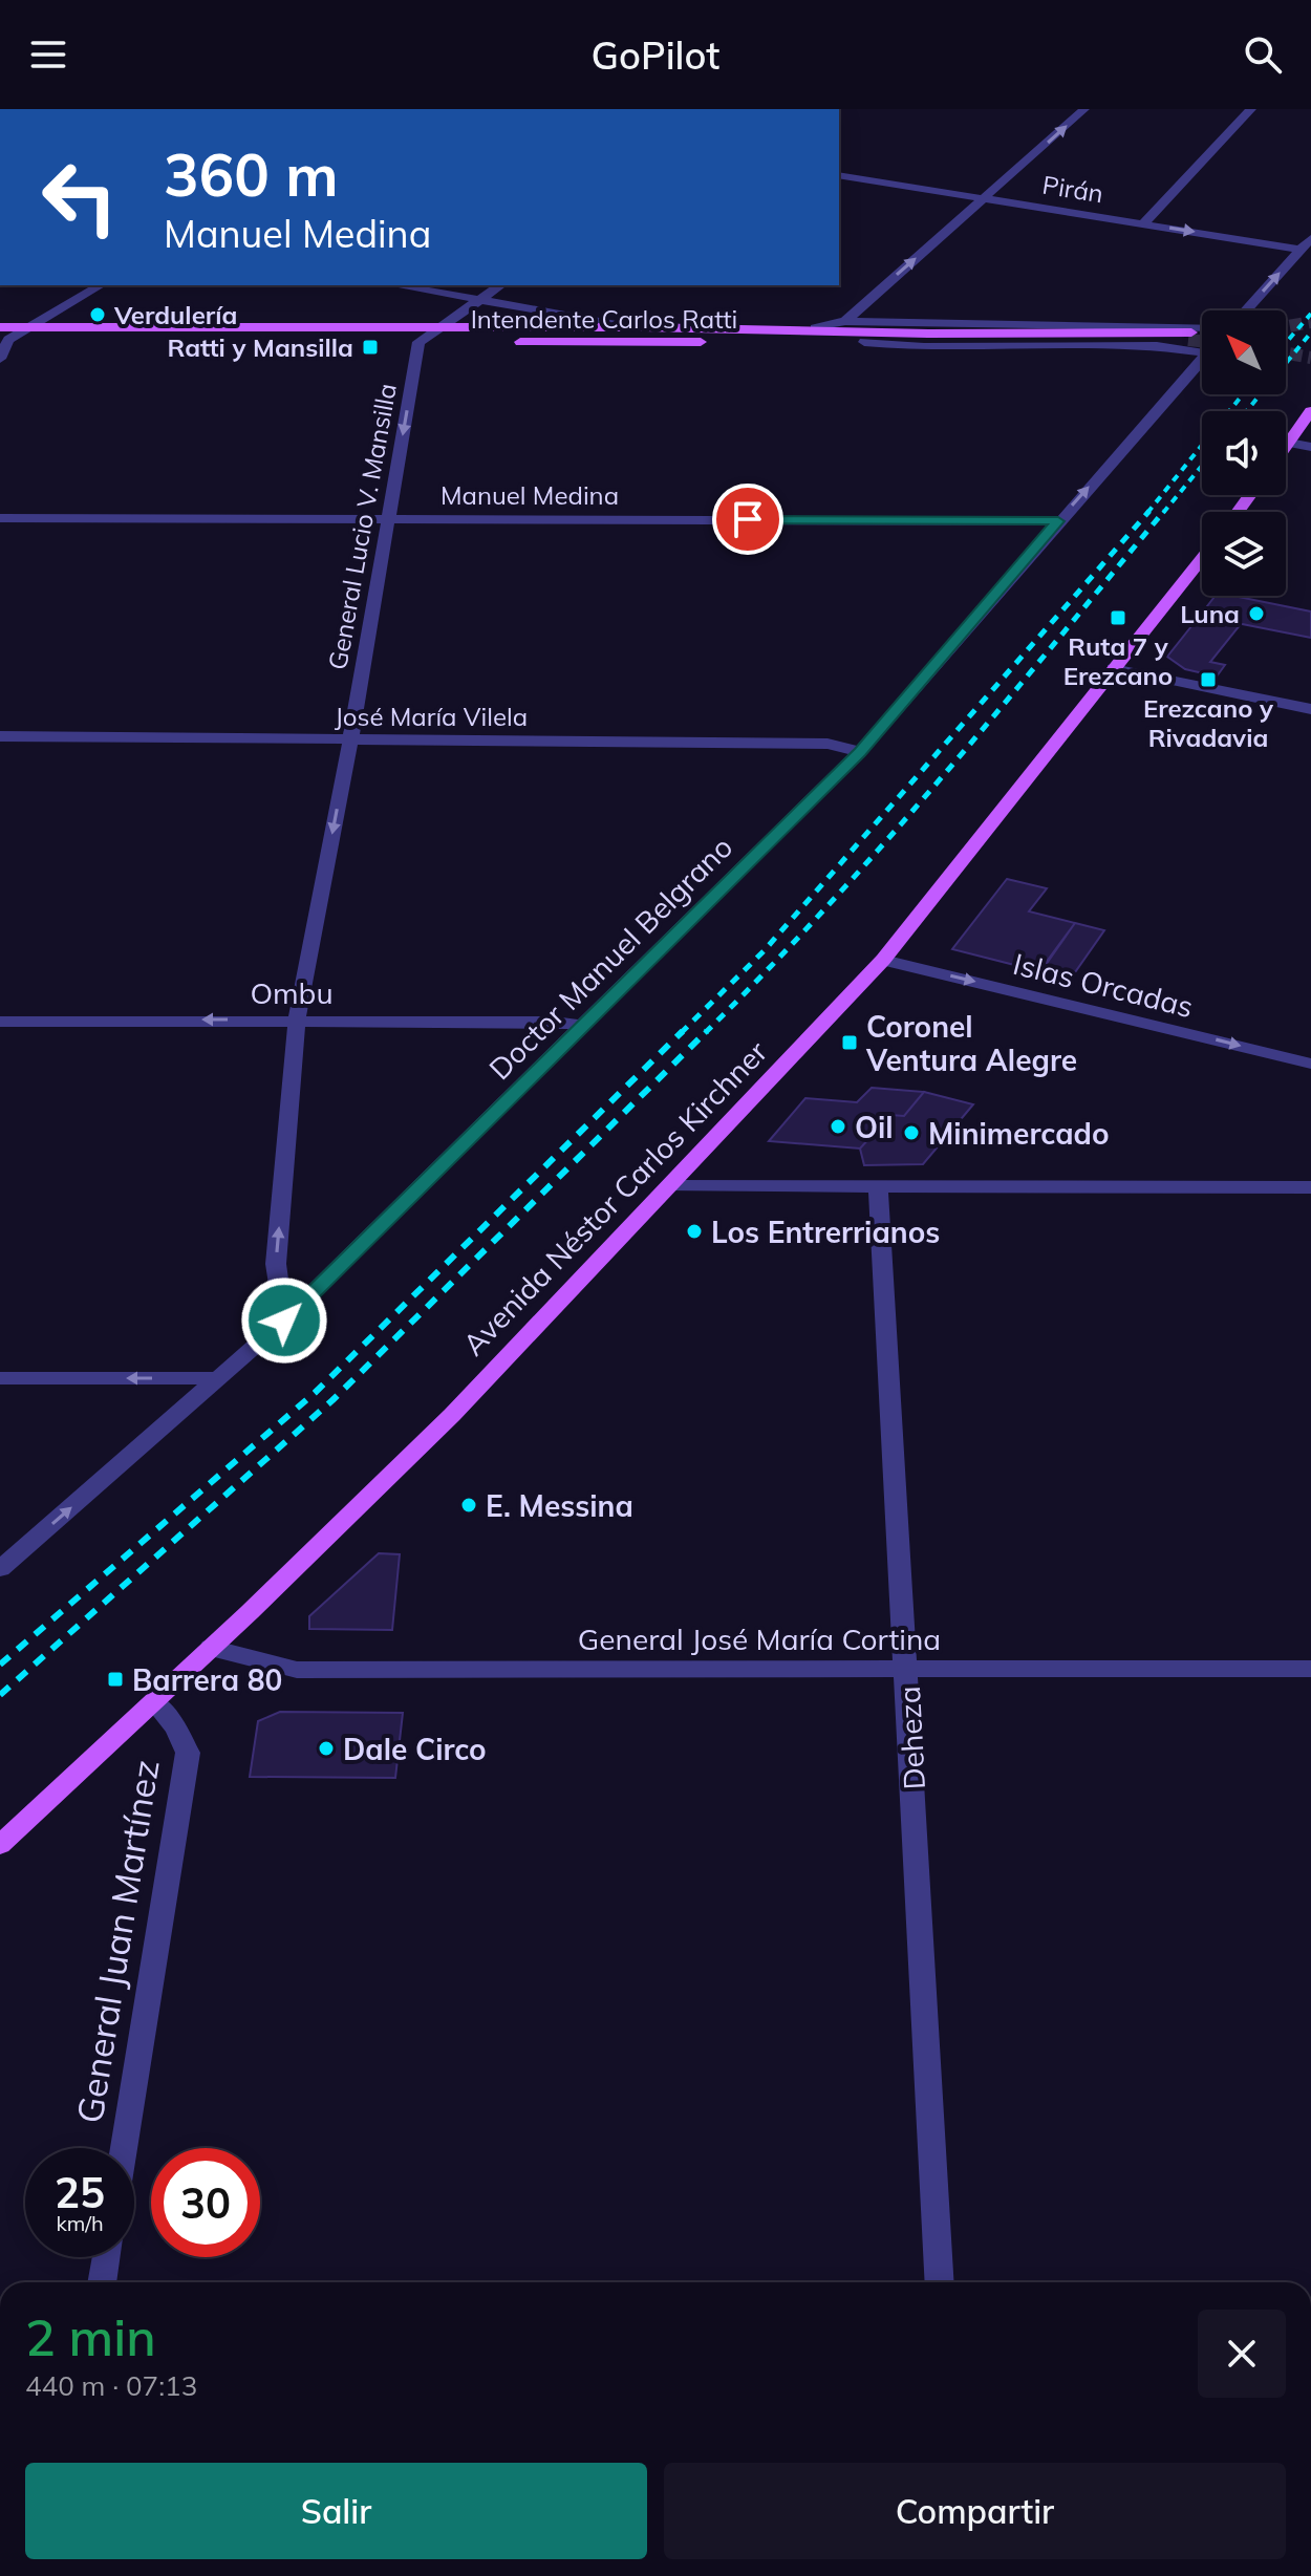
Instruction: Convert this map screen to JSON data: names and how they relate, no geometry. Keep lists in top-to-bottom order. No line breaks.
{"streets":{"main road":["Intendente Carlos Ratti","Avenida Néstor Carlos Kirchner"],"street":["Pirán","Manuel Medina","General Lucio V. Mansilla","José María Vilela","Doctor Manuel Belgrano","Islas Orcadas","Ombu","General José María Cortina","Deheza","General Juan Martínez"]},"crossings":[["Intendente Carlos Ratti","General Lucio V. Mansilla"],["Manuel Medina","General Lucio V. Mansilla"],["Manuel Medina","Doctor Manuel Belgrano"],["General Lucio V. Mansilla","José María Vilela"],["General Lucio V. Mansilla","Doctor Manuel Belgrano"],["General Lucio V. Mansilla","Ombu"],["José María Vilela","Doctor Manuel Belgrano"],["Doctor Manuel Belgrano","Ombu"],["Islas Orcadas","Avenida Néstor Carlos Kirchner"],["Avenida Néstor Carlos Kirchner","General José María Cortina"],["Avenida Néstor Carlos Kirchner","General Juan Martínez"],["General José María Cortina","Deheza"]],"one_way":["Ombu"],"places":{"other":["Verdulería","Luna","Oil","Minimercado","Los Entrerrianos","E. Messina","Dale Circo"],"transit":["Ratti y Mansilla","Ruta 7 y Erezcano","Erezcano y Rivadavia","Coronel Ventura Alegre","Barrera 80"]},"north":"top left","page":{"header":"GoPilot","turn":["360 m","Manuel Medina"],"speed":"25 km/h","limit":"30","heading":["2 min","440 m · 07:13"],"buttons":["Salir","Compartir"]}}
